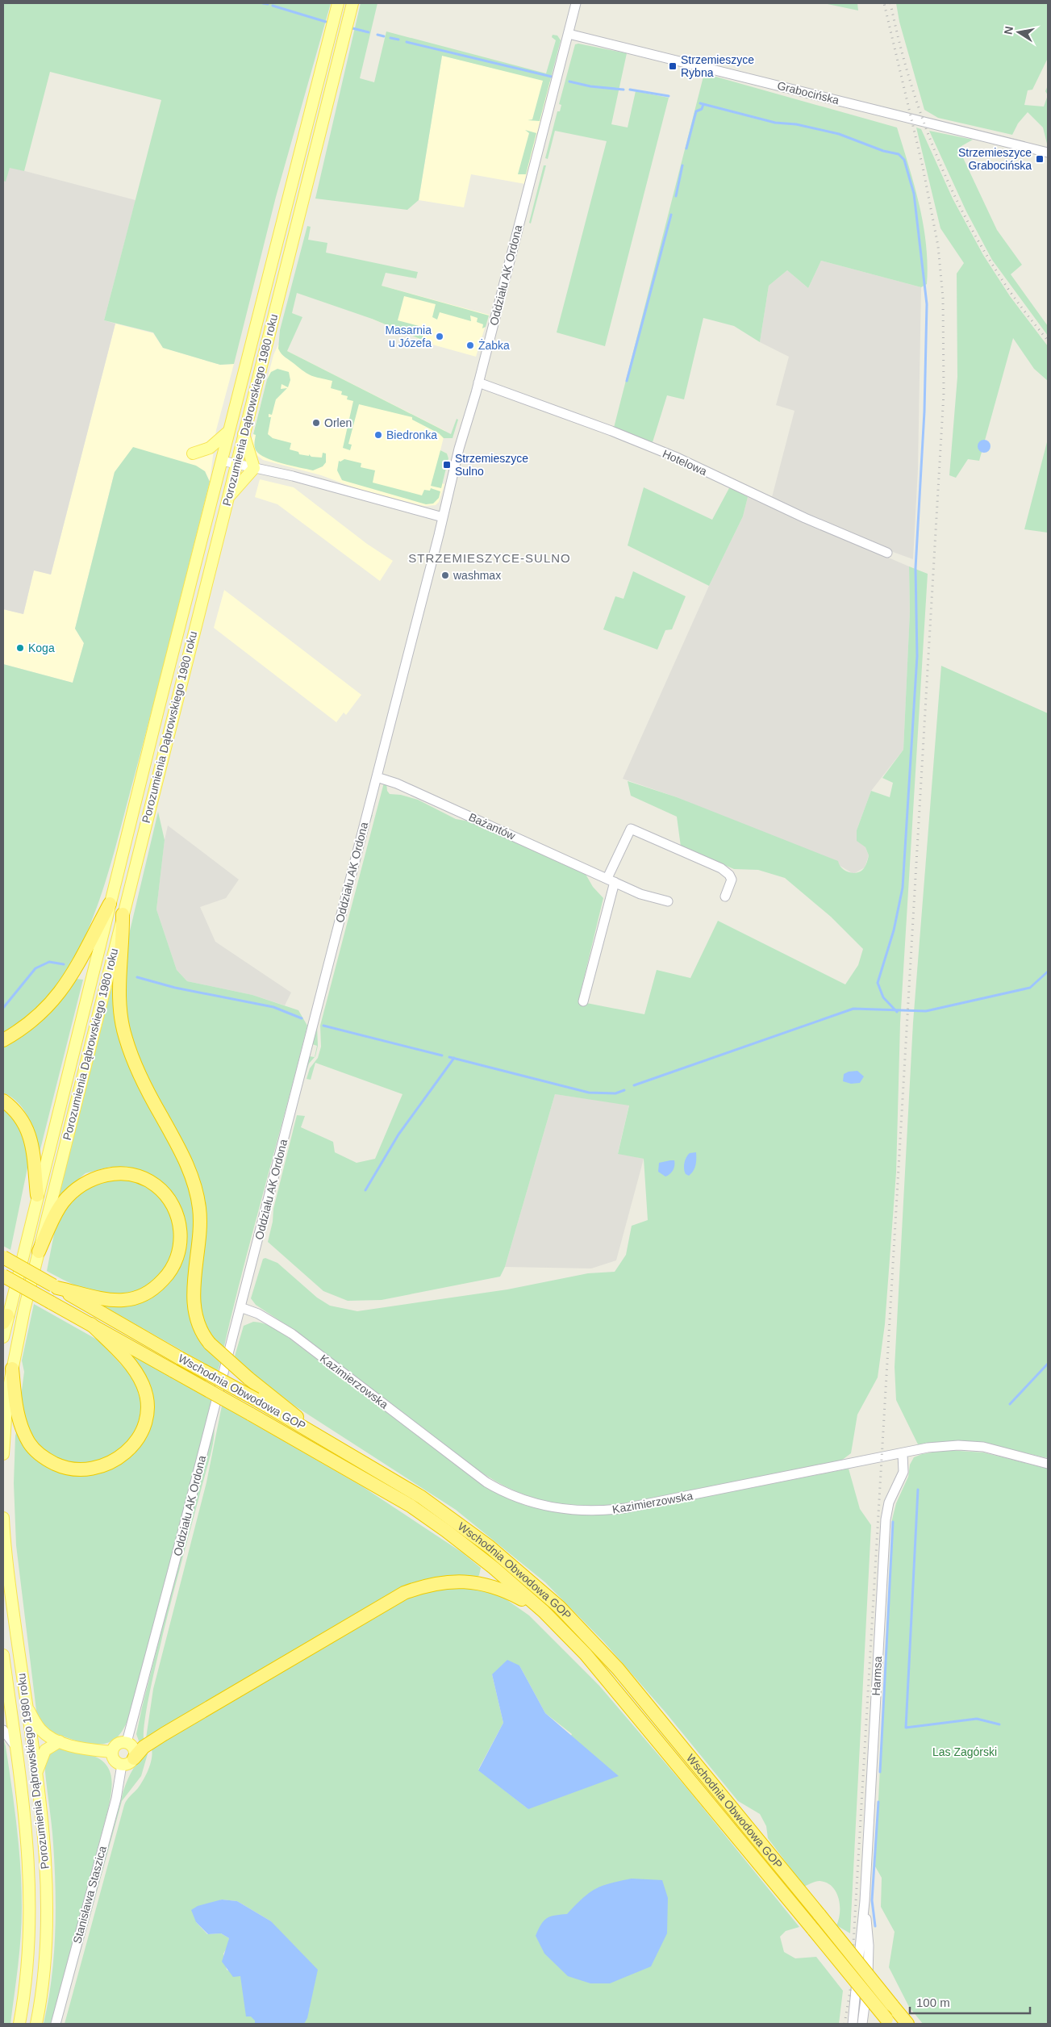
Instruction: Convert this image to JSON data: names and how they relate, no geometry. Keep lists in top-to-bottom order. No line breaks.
{"streets":{"highway":["Wschodnia Obwodowa GOP"],"main road":["Porozumienia Dąbrowskiego 1980 roku"],"street":["Grabocińska","Oddziału AK Ordona","Hotelowa","Bażantów","Kazimierzowska","Harmsa","Stanisława Staszica"]},"crossings":[["Grabocińska","Oddziału AK Ordona"],["Oddziału AK Ordona","Hotelowa"],["Oddziału AK Ordona","Bażantów"],["Oddziału AK Ordona","Kazimierzowska"],["Oddziału AK Ordona","Stanisława Staszica"],["Kazimierzowska","Harmsa"]],"districts":["STRZEMIESZYCE-SULNO"],"parks":["Las Zagórski"],"places":{"transit":["Strzemieszyce Rybna","Strzemieszyce Grabocińska","Strzemieszyce Sulno"],"other":["Masarnia u Józefa","Żabka","Orlen","Biedronka","washmax","Koga"]},"scale_bar":"100 m","north":"left"}
